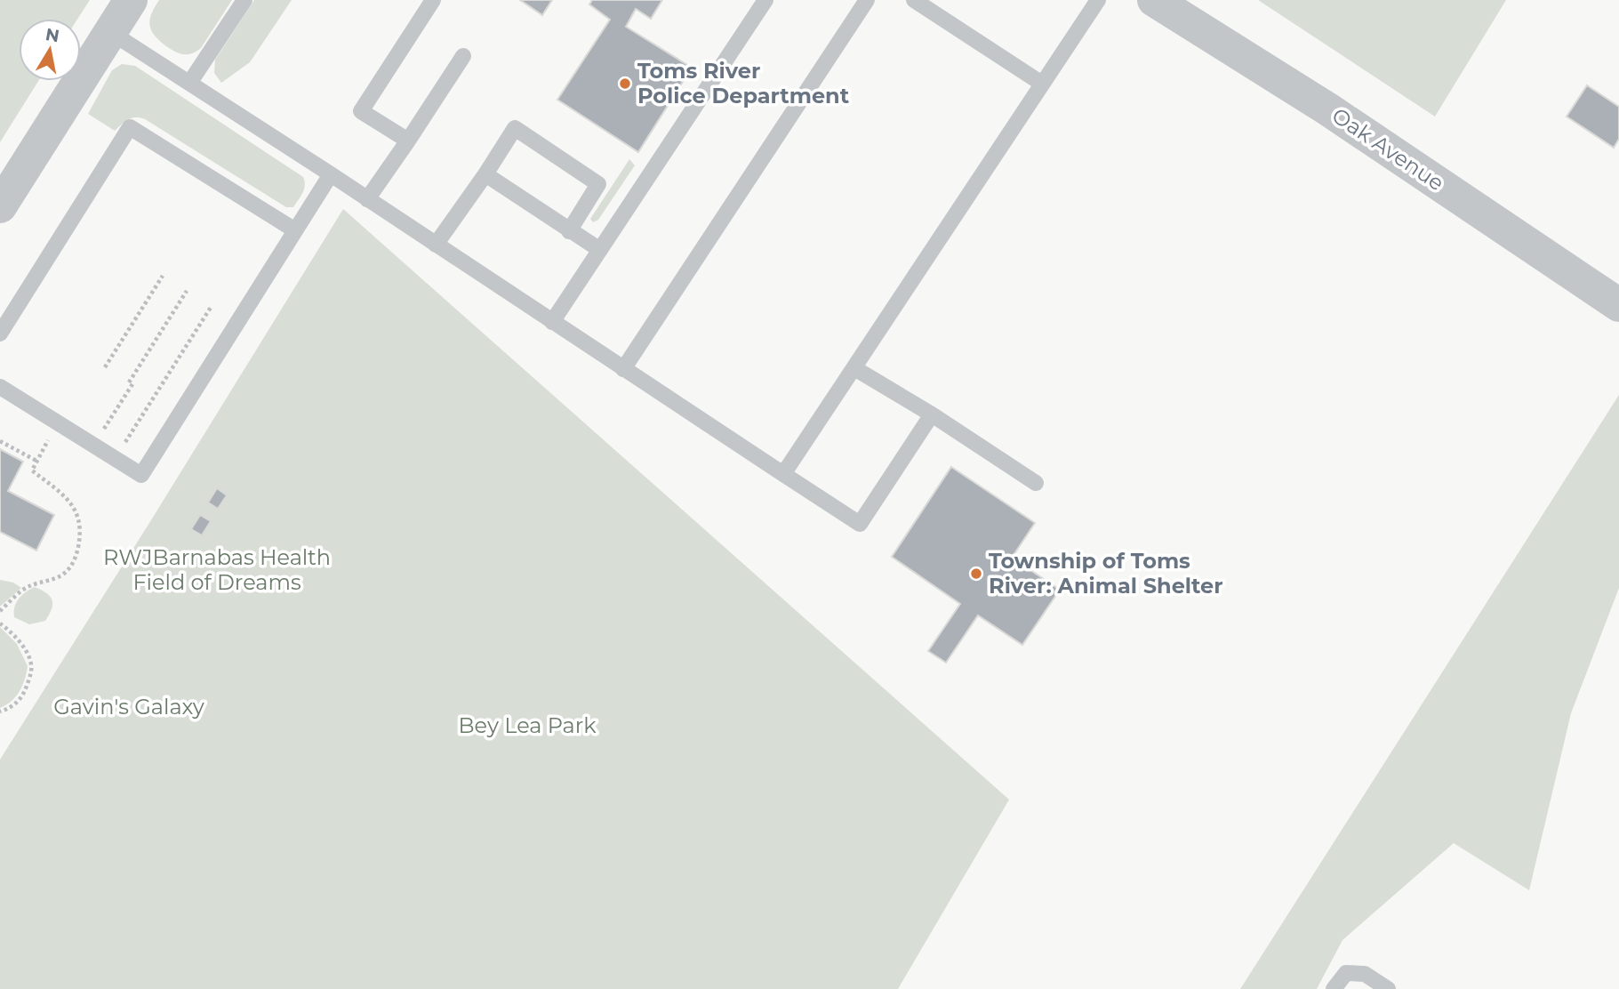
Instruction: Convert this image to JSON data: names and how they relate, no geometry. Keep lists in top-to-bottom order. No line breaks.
{"streets":{"street":["Oak Avenue"]},"parks":["RWJBarnabas Health Field of Dreams","Gavin's Galaxy","Bey Lea Park"],"places":["Toms River Police Department","Township of Toms River: Animal Shelter"],"north":"top"}
